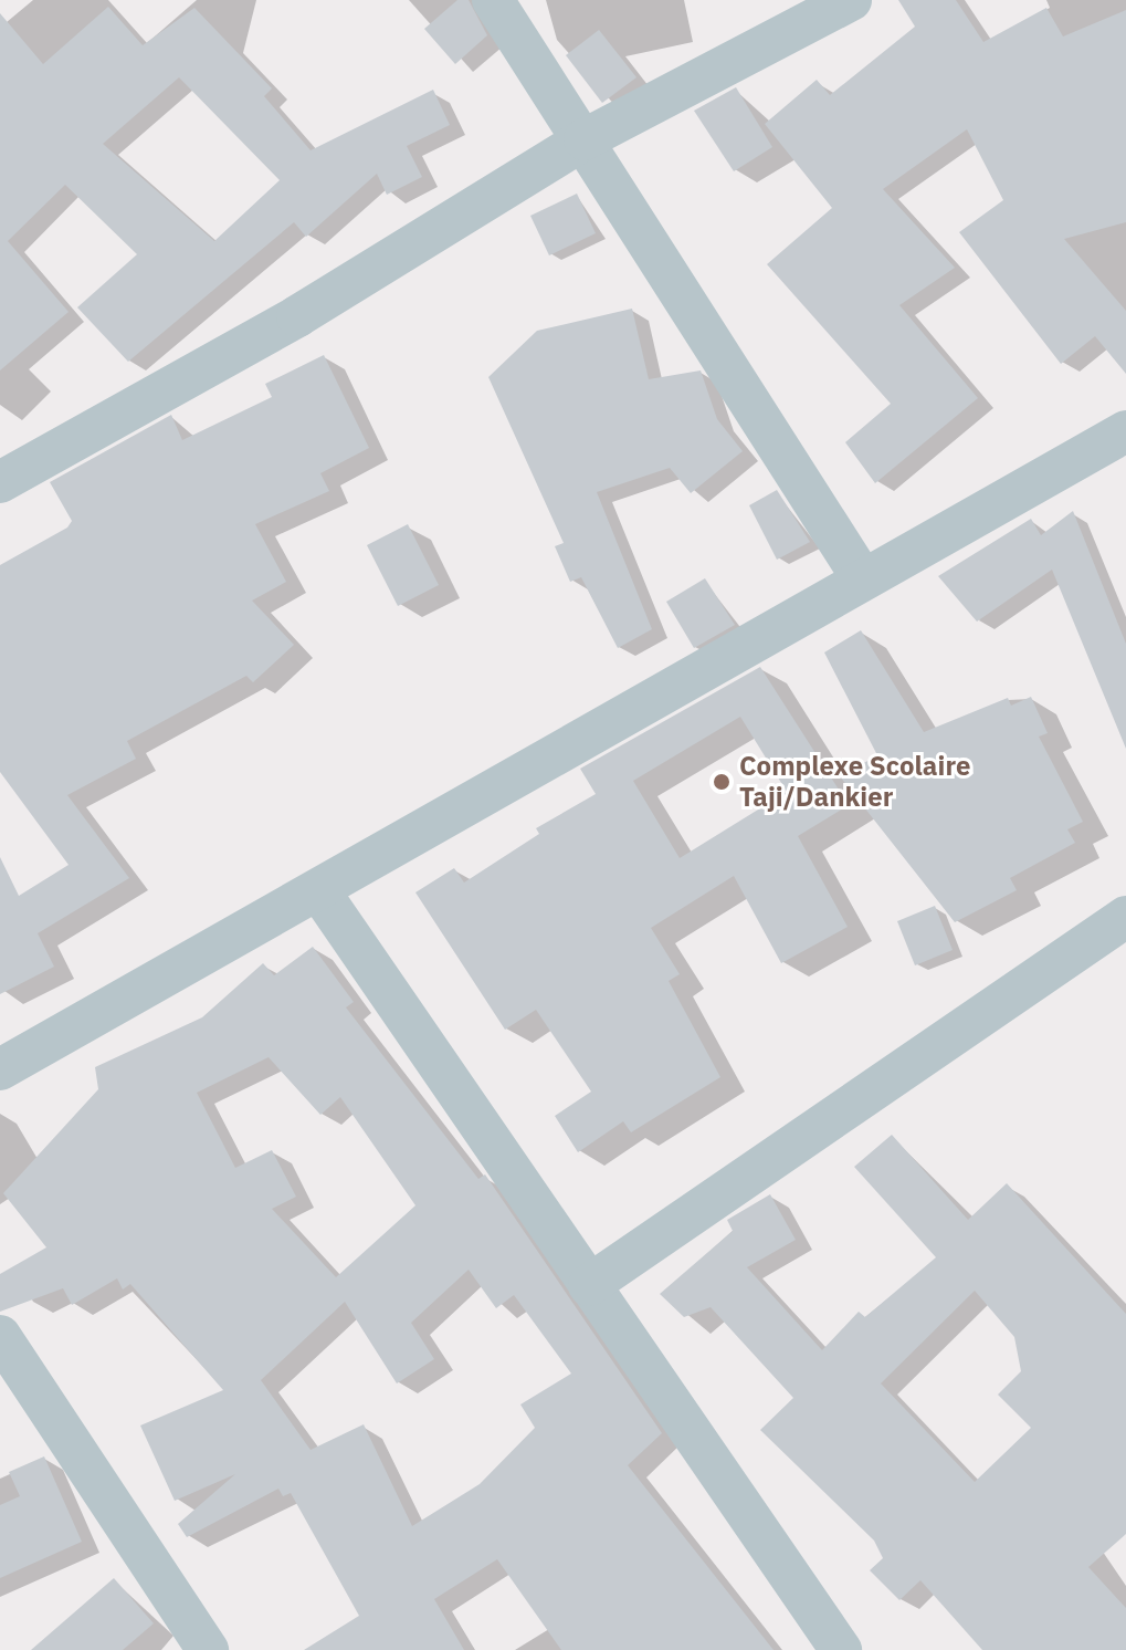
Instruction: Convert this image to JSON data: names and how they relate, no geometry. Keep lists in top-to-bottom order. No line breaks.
{"places":["Complexe Scolaire Taji/Dankier"]}
